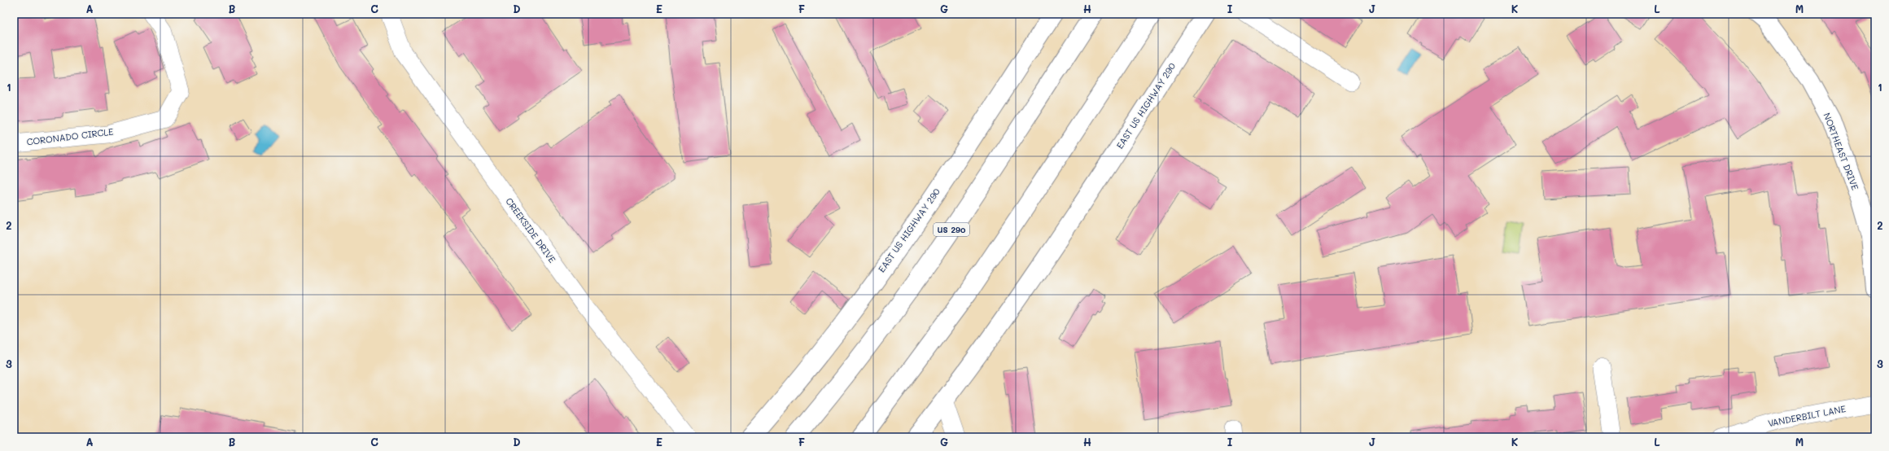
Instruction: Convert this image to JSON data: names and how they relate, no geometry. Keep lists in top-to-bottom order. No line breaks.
{"streets":{"main road":["EAST US HIGHWAY 290","NORTHEAST DRIVE","US 290"],"street":["CORONADO CIRCLE","CREEKSIDE DRIVE","VANDERBILT LANE"]},"grid":{"columns":["A","B","C","D","E","F","G","H","I","J","K","L","M"],"rows":["1","2","3"]}}
